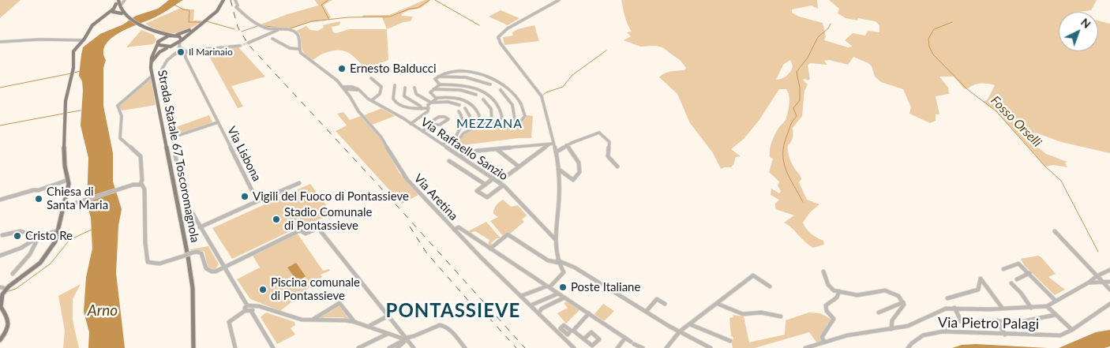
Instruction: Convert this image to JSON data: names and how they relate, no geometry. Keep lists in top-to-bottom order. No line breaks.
{"streets":{"main road":["Strada Statale 67 Toscoromagnola"],"street":["Via Raffaello Sanzio","Via Lisbona","Via Aretina","Via Pietro Palagi"]},"crossings":[["Via Raffaello Sanzio","Via Aretina"]],"districts":["MEZZANA","PONTASSIEVE"],"water":["Fosso Orselli","Arno"],"places":["Il Marinaio","Ernesto Balducci","Vigili del Fuoco di Pontassieve","Chiesa di Santa Maria","Stadio Comunale di Pontassieve","Cristo Re","Poste Italiane","Piscina comunale di Pontassieve"],"north":"top right"}
